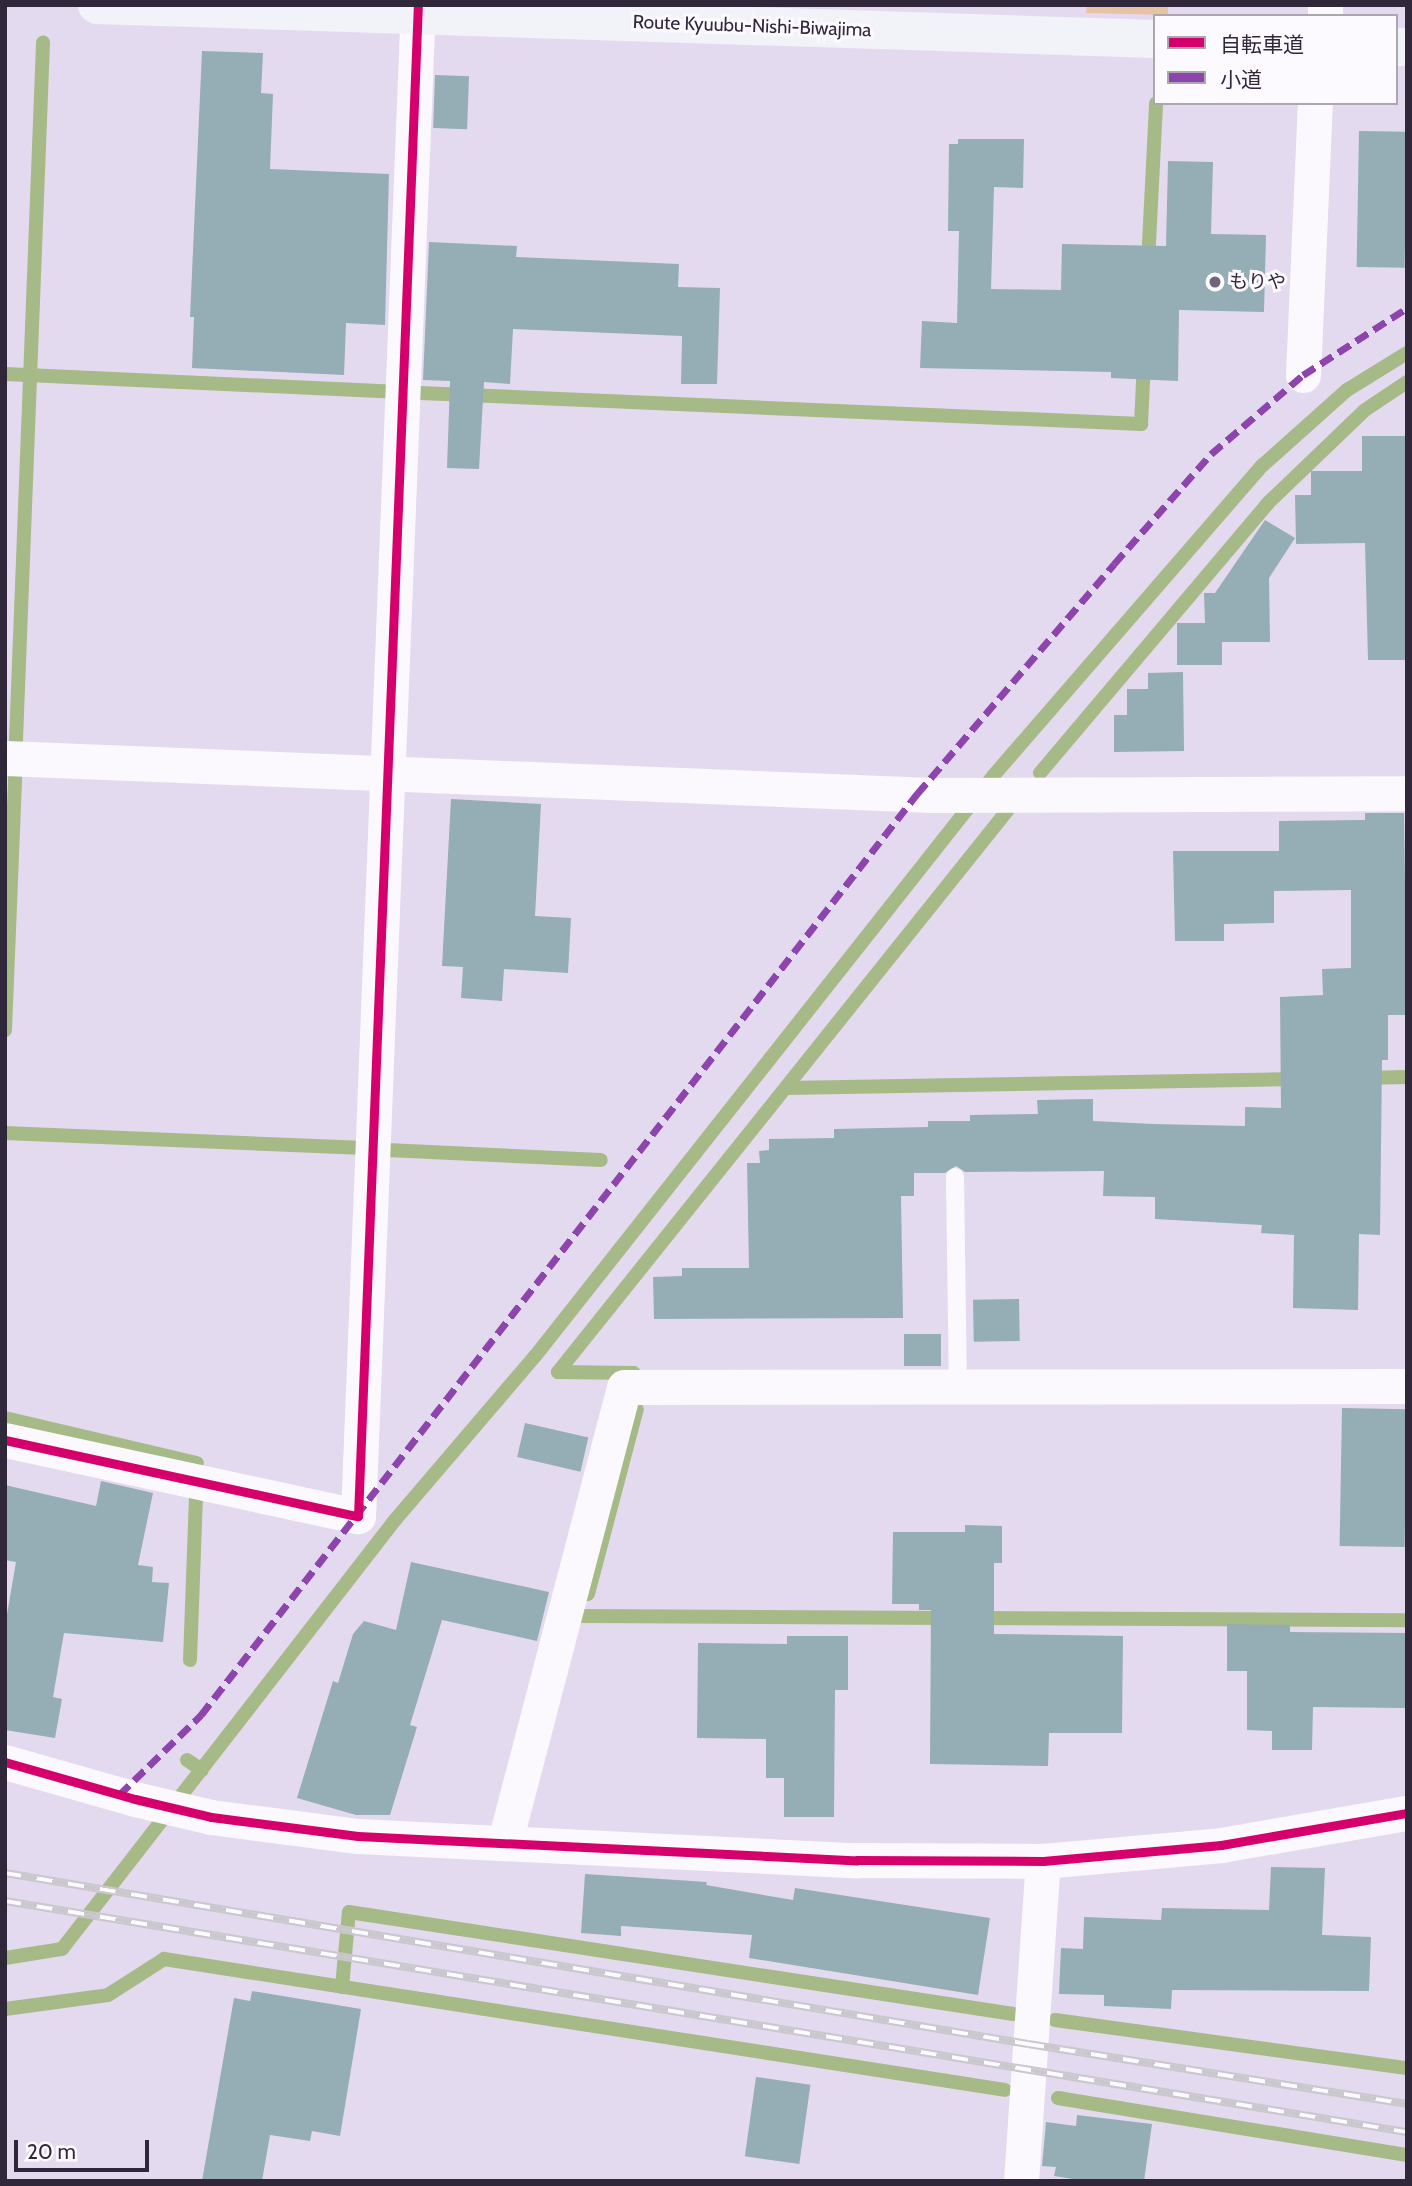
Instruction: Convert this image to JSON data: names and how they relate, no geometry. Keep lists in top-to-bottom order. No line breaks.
{"streets":{"main road":["Route Kyuubu-Nishi-Biwajima"]},"places":["もりや"],"legend":["自転車道","小道"],"scale_bar":"20 m"}
